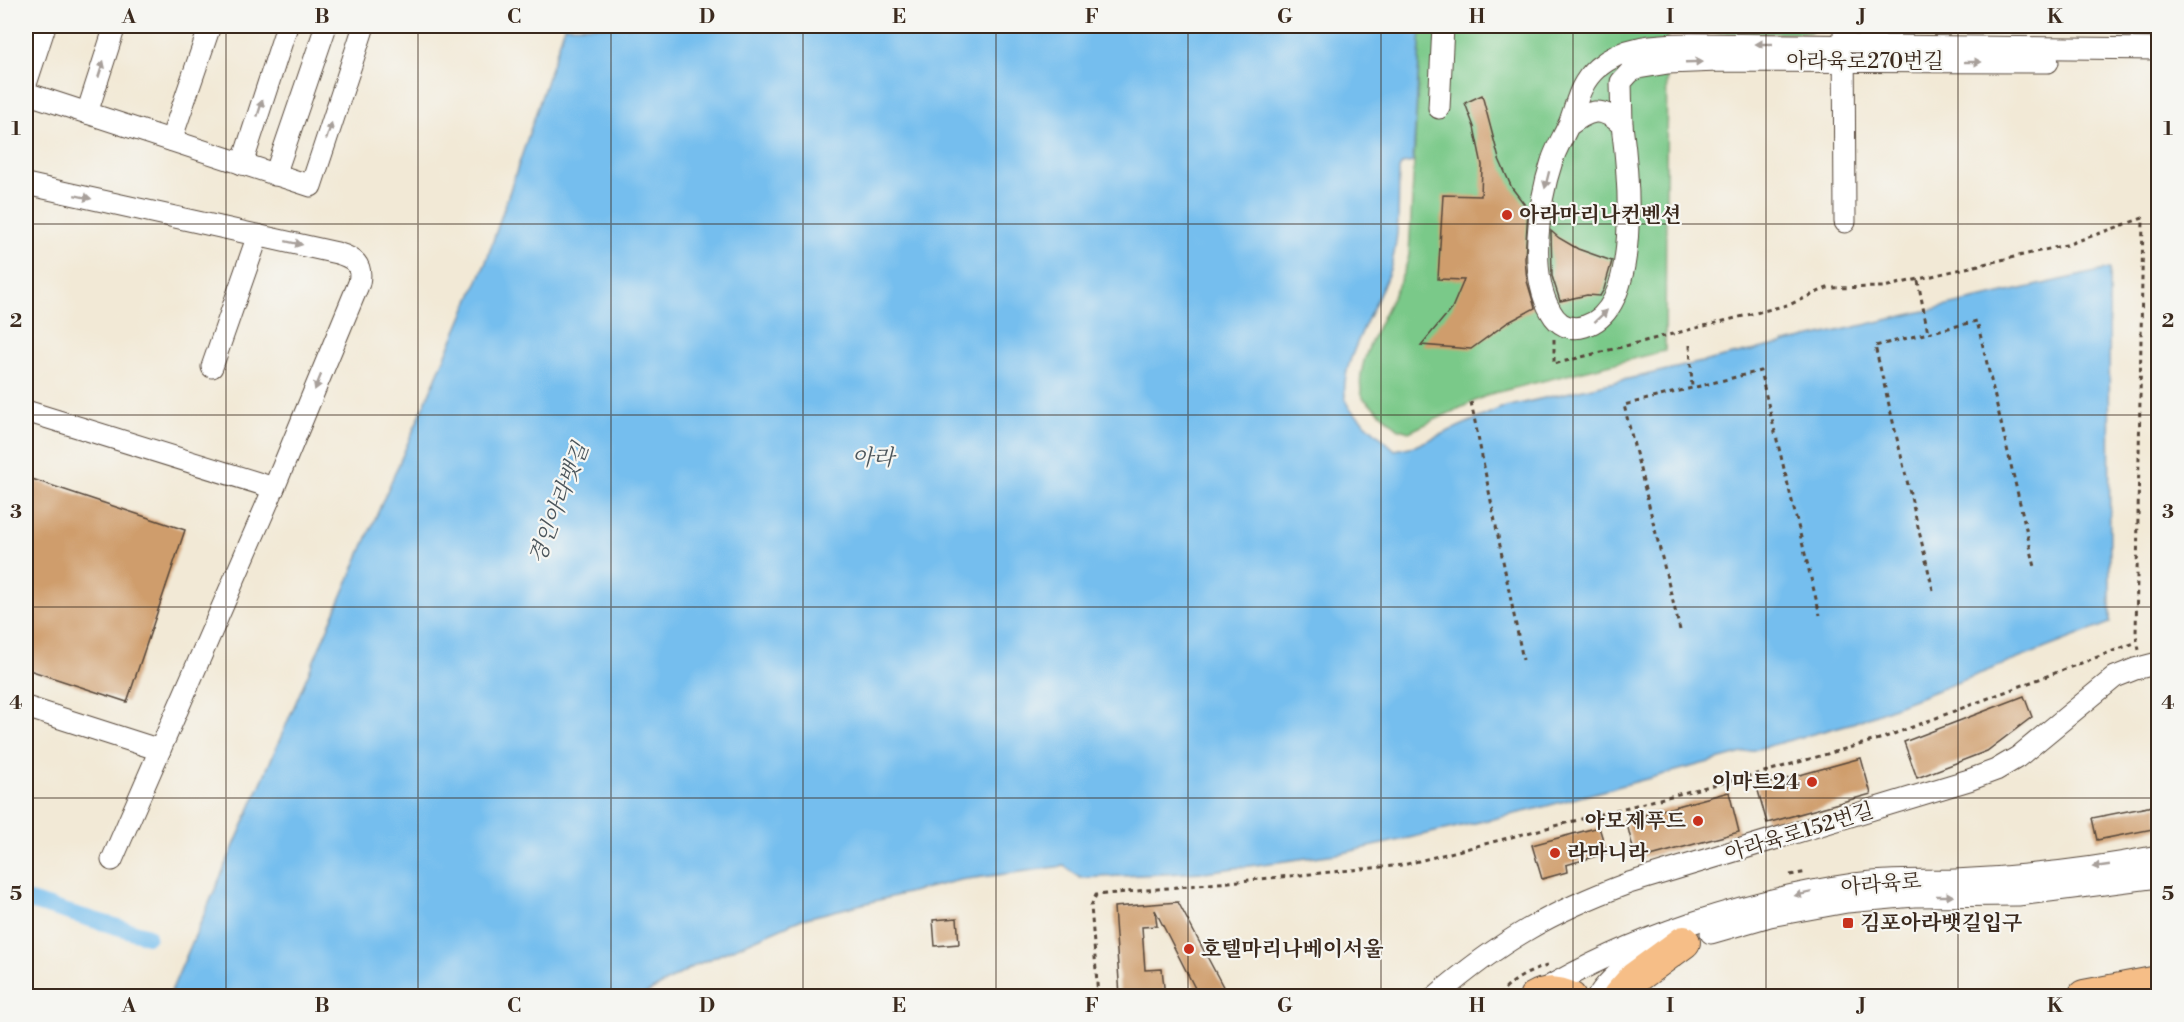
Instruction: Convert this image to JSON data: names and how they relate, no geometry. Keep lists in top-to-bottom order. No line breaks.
{"streets":{"street":["아라육로270번길","아라육로152번길","아라육로"]},"water":["아라","경인아라뱃길"],"places":{"other":["아라마리나컨벤션","이마트24","아모제푸드","라마니라","호텔마리나베이서울"],"transit":["김포아라뱃길입구"]},"grid":{"columns":["A","B","C","D","E","F","G","H","I","J","K"],"rows":["1","2","3","4","5"]}}
